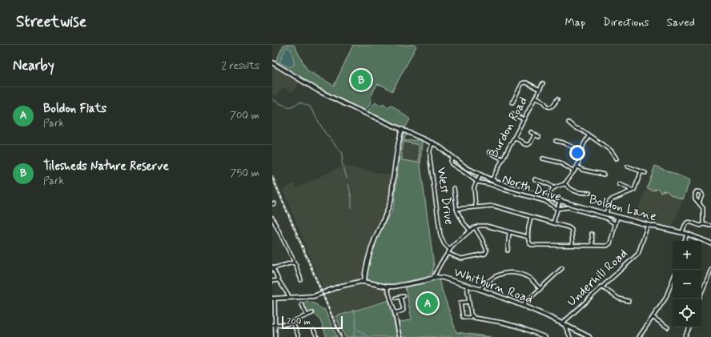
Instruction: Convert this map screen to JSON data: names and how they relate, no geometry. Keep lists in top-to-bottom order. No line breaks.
{"streets":{"street":["Burdon Road","North Drive","West Drive","Boldon Lane","Underhill Road","Whitburn Road"]},"crossings":[["Burdon Road","Boldon Lane"],["North Drive","Boldon Lane"],["West Drive","Boldon Lane"],["Boldon Lane","Underhill Road"],["Underhill Road","Whitburn Road"]],"scale_bar":"200 m","page":{"header":"Streetwise","nav":["Map","Directions","Saved"],"heading":["Nearby","2 results"],"pins":["B","A"],"list":[{"mark":"A","name":"Boldon Flats","note":"Park","value":"700 m"},{"mark":"B","name":"Tilesheds Nature Reserve","note":"Park","value":"750 m"}],"map_buttons":["+","−"],"scale":"200 m"}}
